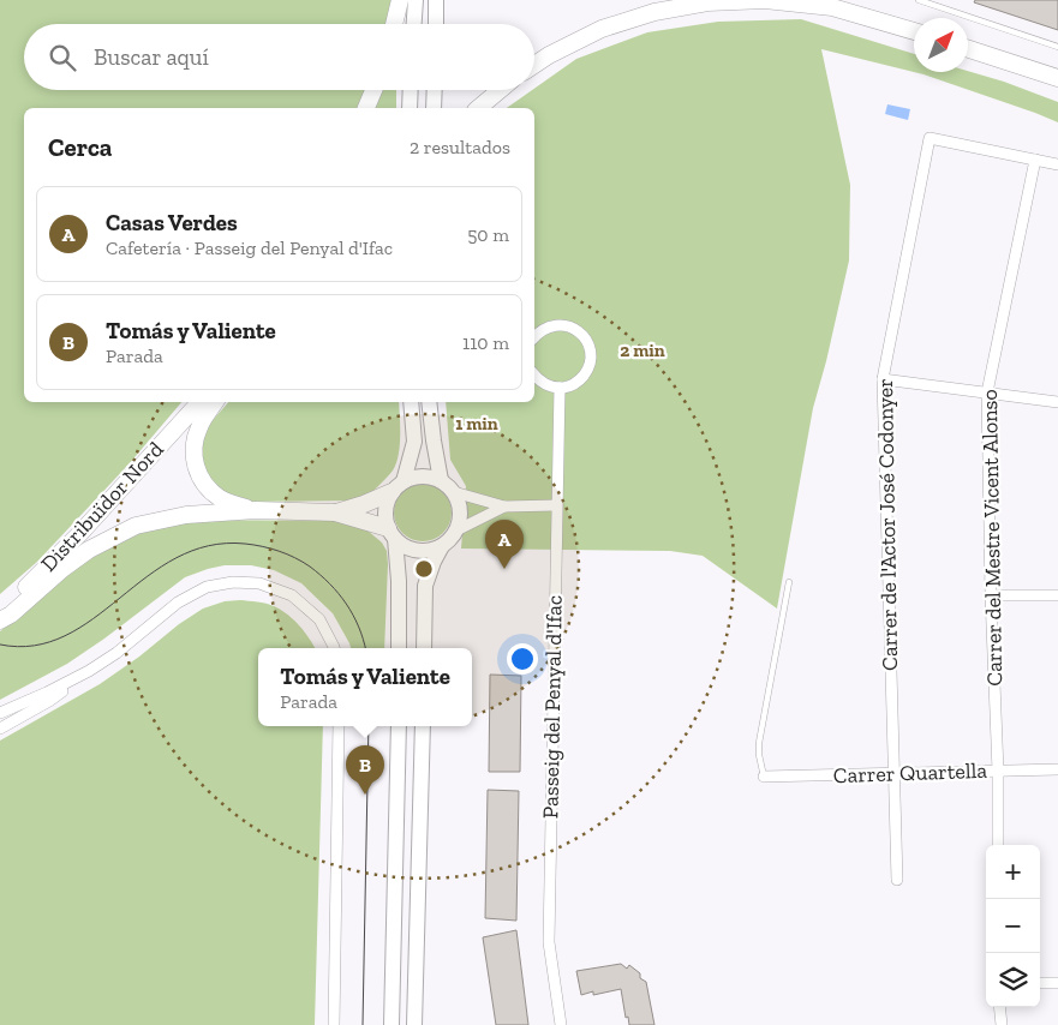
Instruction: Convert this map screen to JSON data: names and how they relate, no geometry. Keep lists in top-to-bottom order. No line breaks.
{"streets":{"main road":["Distribuïdor Nord"],"street":["Carrer de l'Actor José Codonyer","Carrer del Mestre Vicent Alonso","Passeig del Penyal d'Ifac","Carrer Quartella"]},"crossings":[["Carrer de l'Actor José Codonyer","Carrer del Mestre Vicent Alonso"],["Carrer de l'Actor José Codonyer","Carrer Quartella"],["Carrer del Mestre Vicent Alonso","Carrer Quartella"]],"north":"top right","page":{"search":"Buscar aquí","heading":["Cerca","2 resultados"],"list":[{"mark":"A","name":"Casas Verdes","note":"Cafetería · Passeig del Penyal d'Ifac","value":"50 m"},{"mark":"B","name":"Tomás y Valiente","note":"Parada","value":"110 m"}],"pins":["A","B"],"popup":["Tomás y Valiente","Parada"],"map_buttons":["+","−"]},"rings":["2 min","1 min"]}
